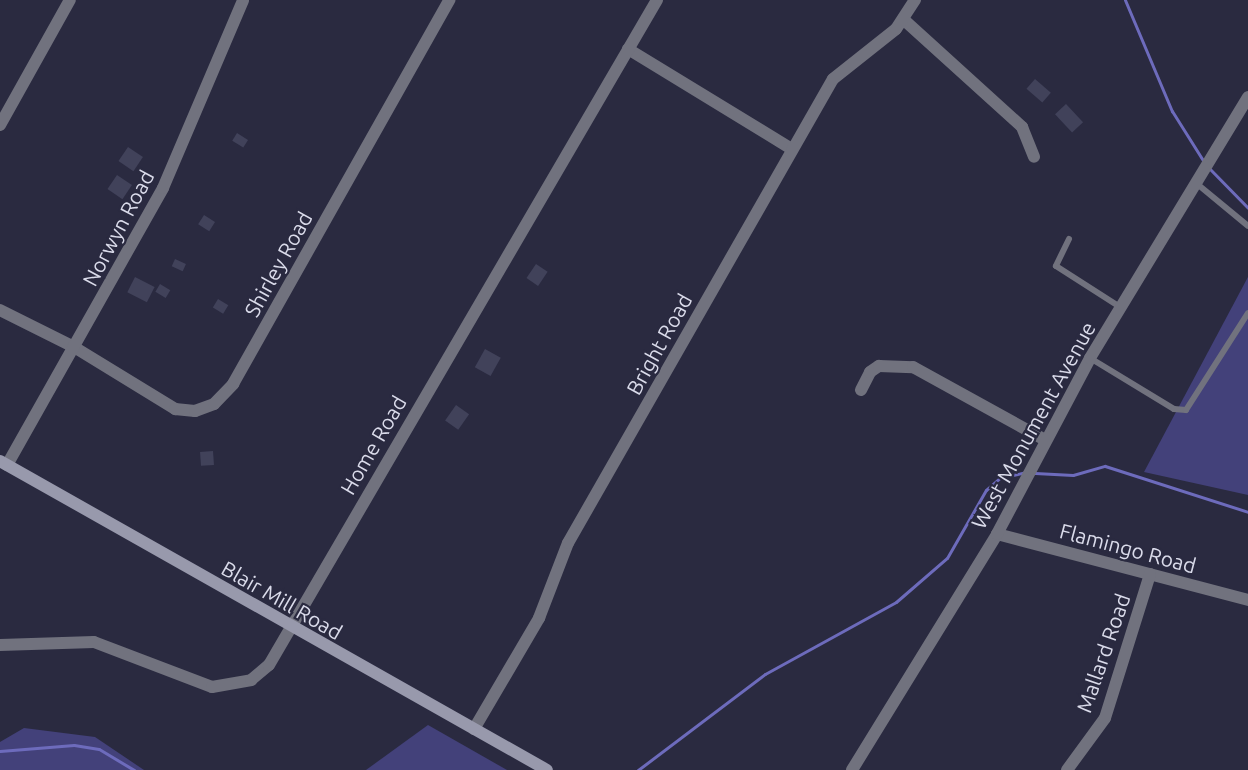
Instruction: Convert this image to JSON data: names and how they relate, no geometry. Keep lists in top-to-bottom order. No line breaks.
{"streets":{"main road":["Blair Mill Road"],"street":["Norwyn Road","Shirley Road","Bright Road","West Monument Avenue","Home Road","Flamingo Road","Mallard Road"]},"crossings":[["Norwyn Road","Shirley Road"],["Norwyn Road","Blair Mill Road"],["Bright Road","Blair Mill Road"],["West Monument Avenue","Flamingo Road"],["Home Road","Blair Mill Road"],["Flamingo Road","Mallard Road"]]}
